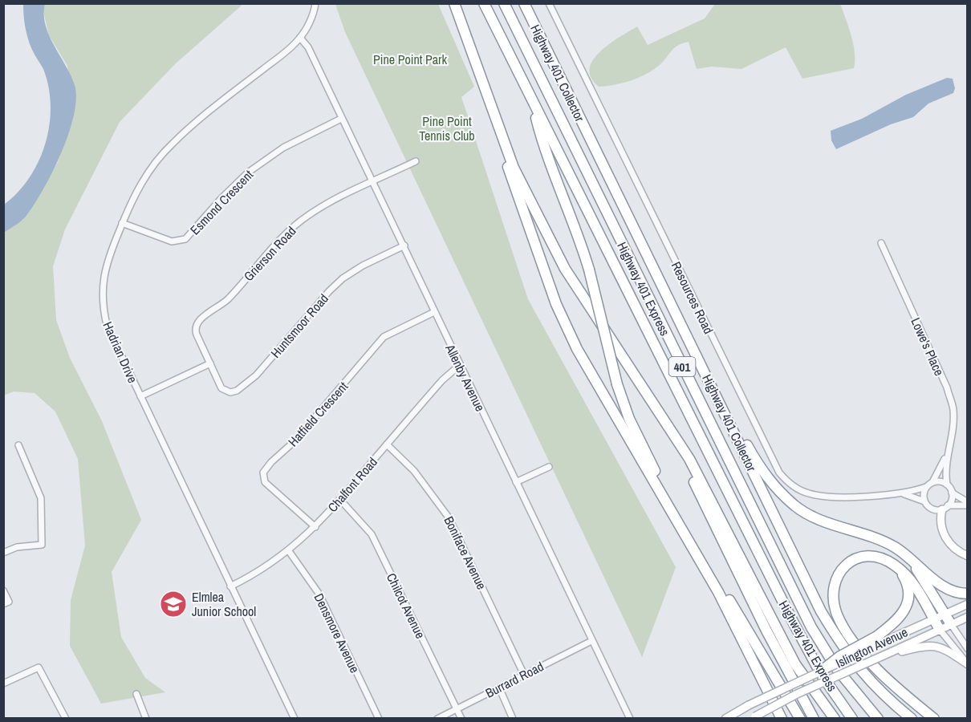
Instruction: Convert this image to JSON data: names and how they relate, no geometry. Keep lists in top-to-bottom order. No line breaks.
{"streets":{"highway":["Highway 401 Collector","Highway 401 Express","401"],"main road":["Islington Avenue"],"street":["Esmond Crescent","Grierson Road","Resources Road","Huntsmoor Road","Lowe's Place","Hadrian Drive","Allenby Avenue","Hatfield Crescent","Chalfont Road","Boniface Avenue","Chilcot Avenue","Densmore Avenue","Burrard Road"]},"crossings":[["Esmond Crescent","Hadrian Drive"],["Esmond Crescent","Allenby Avenue"],["Grierson Road","Huntsmoor Road"],["Grierson Road","Allenby Avenue"],["Resources Road","Lowe's Place"],["Huntsmoor Road","Allenby Avenue"],["Hadrian Drive","Allenby Avenue"],["Hadrian Drive","Chalfont Road"],["Allenby Avenue","Hatfield Crescent"],["Allenby Avenue","Chalfont Road"],["Allenby Avenue","Burrard Road"],["Hatfield Crescent","Chalfont Road"],["Chalfont Road","Boniface Avenue"],["Chalfont Road","Chilcot Avenue"],["Chalfont Road","Densmore Avenue"],["Boniface Avenue","Burrard Road"],["Chilcot Avenue","Burrard Road"]],"parks":["Pine Point Park","Pine Point Tennis Club"],"places":{"school or university":["Elmlea Junior School"]}}
